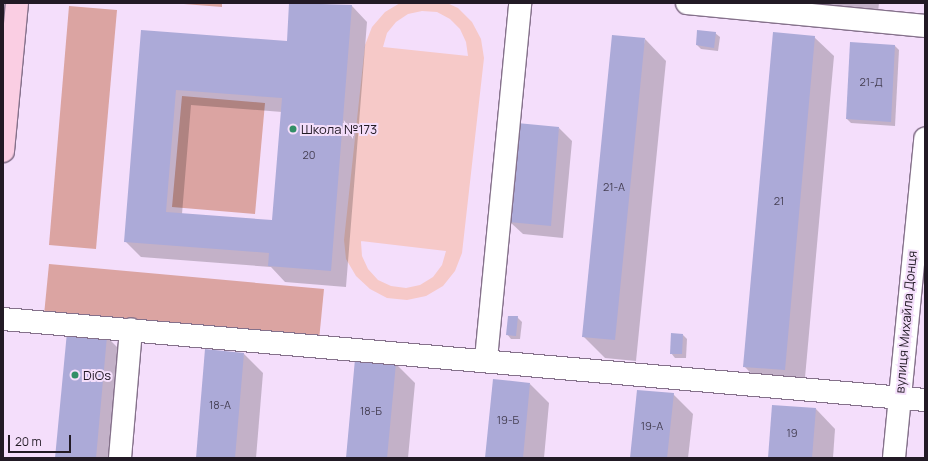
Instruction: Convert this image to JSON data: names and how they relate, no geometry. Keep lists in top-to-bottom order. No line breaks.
{"streets":{"street":["вулиця Михайла Донця"]},"places":["Школа №173","DiOs"],"house_numbers":["21-Д","20","21-А","21","18-А","18-Б","19-Б","19-А","19"],"scale_bar":"20 m"}
